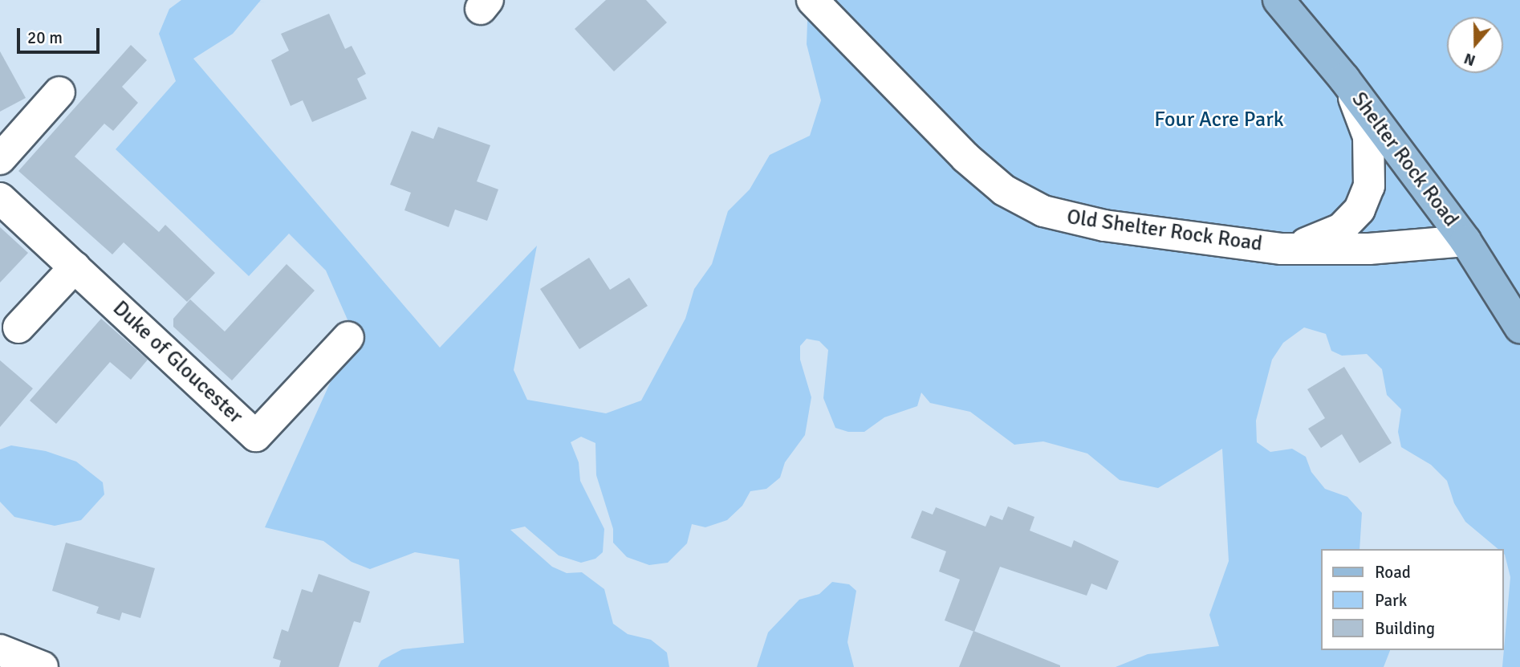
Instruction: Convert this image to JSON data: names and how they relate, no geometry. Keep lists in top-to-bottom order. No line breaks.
{"streets":{"main road":["Shelter Rock Road"],"street":["Old Shelter Rock Road","Duke of Gloucester"]},"crossings":[["Shelter Rock Road","Old Shelter Rock Road"]],"parks":["Four Acre Park"],"legend":["Road","Park","Building"],"scale_bar":"20 m","north":"bottom"}
